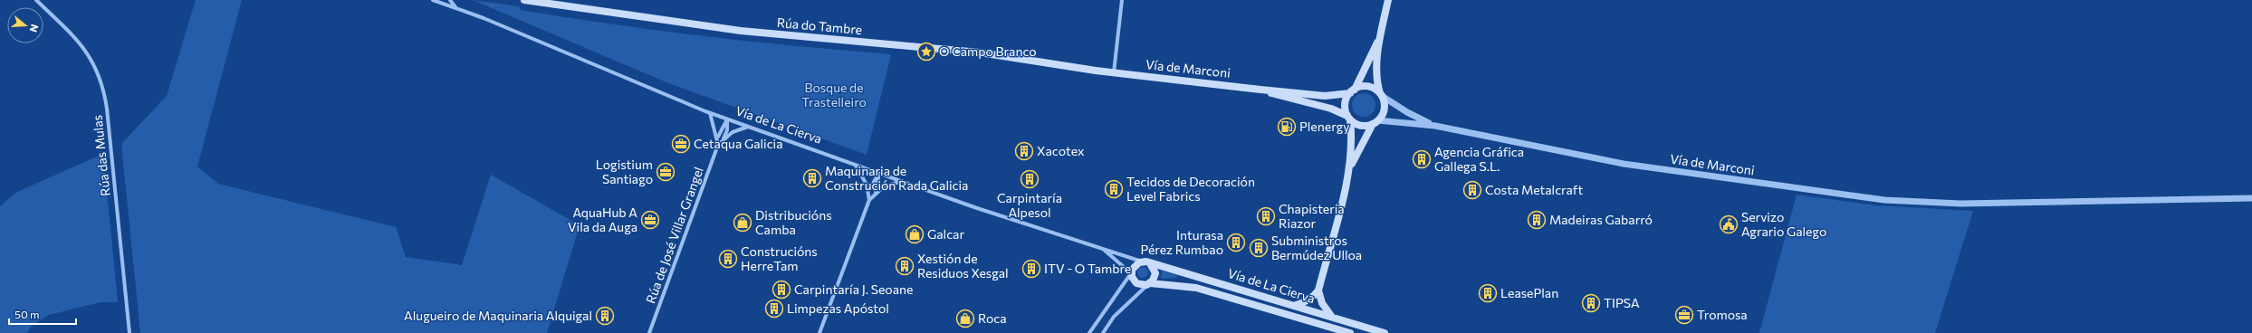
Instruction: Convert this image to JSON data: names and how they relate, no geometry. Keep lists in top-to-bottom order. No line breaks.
{"streets":{"main road":["Rúa do Tambre","Vía de Marconi","Vía de La Cierva"],"street":["Rúa das Mulas","Rúa de José Villar Grangel"]},"crossings":[["Rúa do Tambre","Vía de Marconi"],["Vía de La Cierva","Rúa de José Villar Grangel"]],"parks":["Bosque de Trastelleiro"],"places":{"place":["O Campo Branco"],"fuel station":["Plenergy"],"office":["Cetaqua Galicia","Logistium Santiago","AquaHub A Vila da Auga","Tromosa"],"building":["Xacotex","Agencia Gráfica Gallega S.L.","Maquinaria de Construción Rada Galicia","Carpintaría Alpesol","Tecidos de Decoración Level Fabrics","Costa Metalcraft","Chapistería Riazor","Madeiras Gabarró","Inturasa Pérez Rumbao","Subministros Bermúdez Ulloa","Construcións HerreTam","Xestión de Residuos Xesgal","ITV - O Tambre","Carpintaría J. Seoane","LeasePlan","TIPSA","Limpezas Apóstol","Alugueiro de Maquinaria Alquigal"],"shop":["Distribucións Camba","Galcar","Roca"],"public building":["Servizo Agrario Galego"]},"scale_bar":"50 m","north":"right"}
